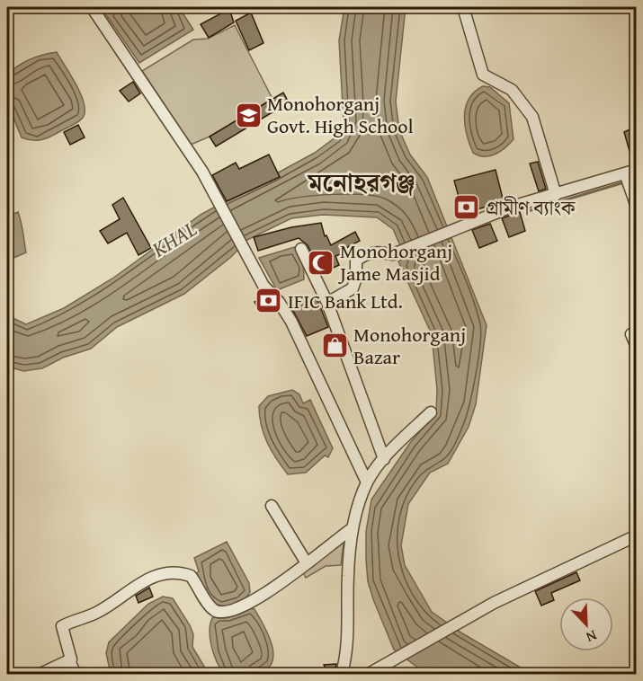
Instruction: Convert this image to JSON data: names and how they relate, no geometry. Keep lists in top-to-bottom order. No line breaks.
{"districts":["মনোহরগঞ্জ"],"water":["KHAL"],"places":{"school or university":["Monohorganj Govt. High School"],"bank":["গ্রামীণ ব্যাংক","IFIC Bank Ltd."],"mosque":["Monohorganj Jame Masjid"],"shop":["Monohorganj Bazar"]},"north":"bottom right"}
